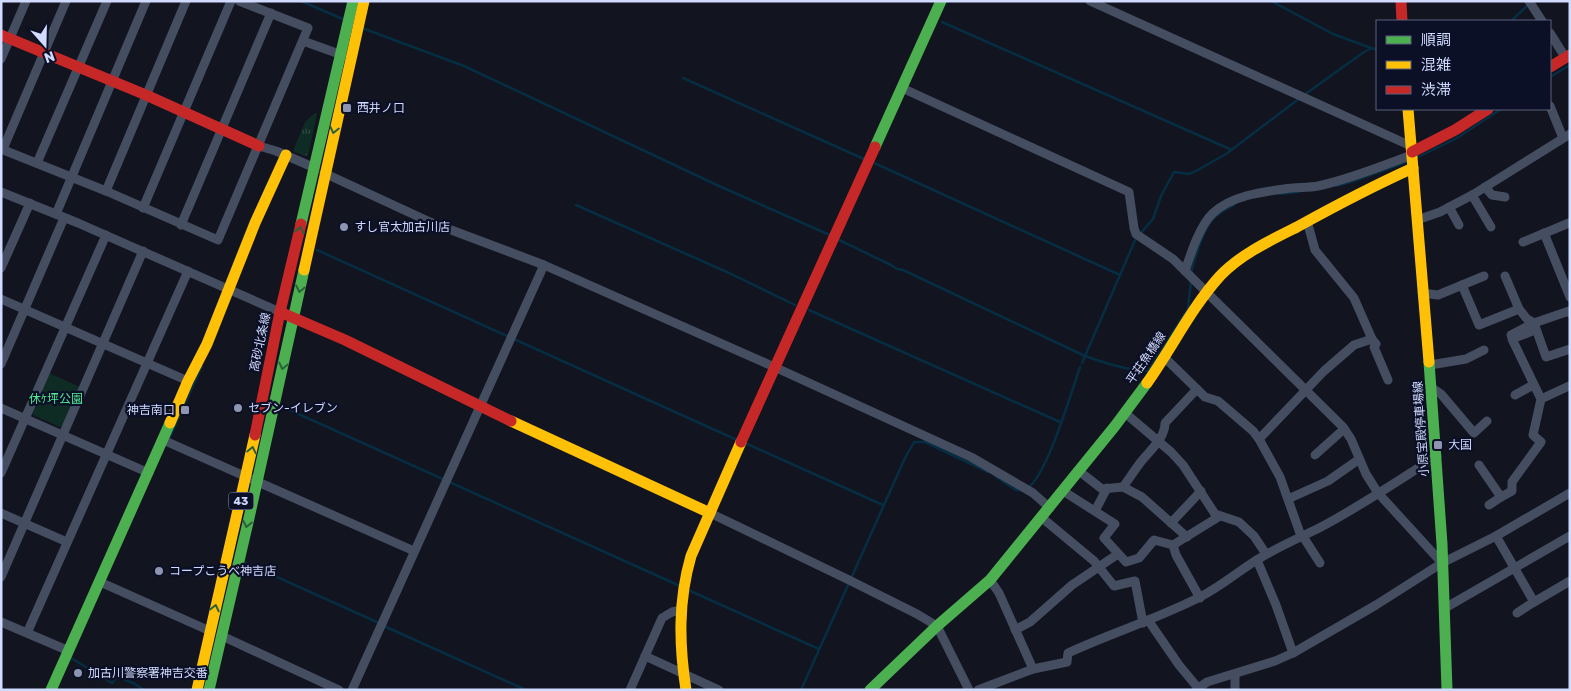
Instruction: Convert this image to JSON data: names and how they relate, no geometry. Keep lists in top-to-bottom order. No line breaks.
{"streets":{"main road":["高砂北条線","平荘魚橋線","小原宝殿停車場線","43"]},"crossings":[["平荘魚橋線","小原宝殿停車場線"]],"parks":["休ｹ坪公園"],"places":{"transit":["西井ノ口","神吉南口","大国"],"other":["すし官太加古川店","セブン-イレブン","コープこうべ神吉店","加古川警察署神吉交番"]},"legend":["順調","混雑","渋滞"],"north":"bottom"}
